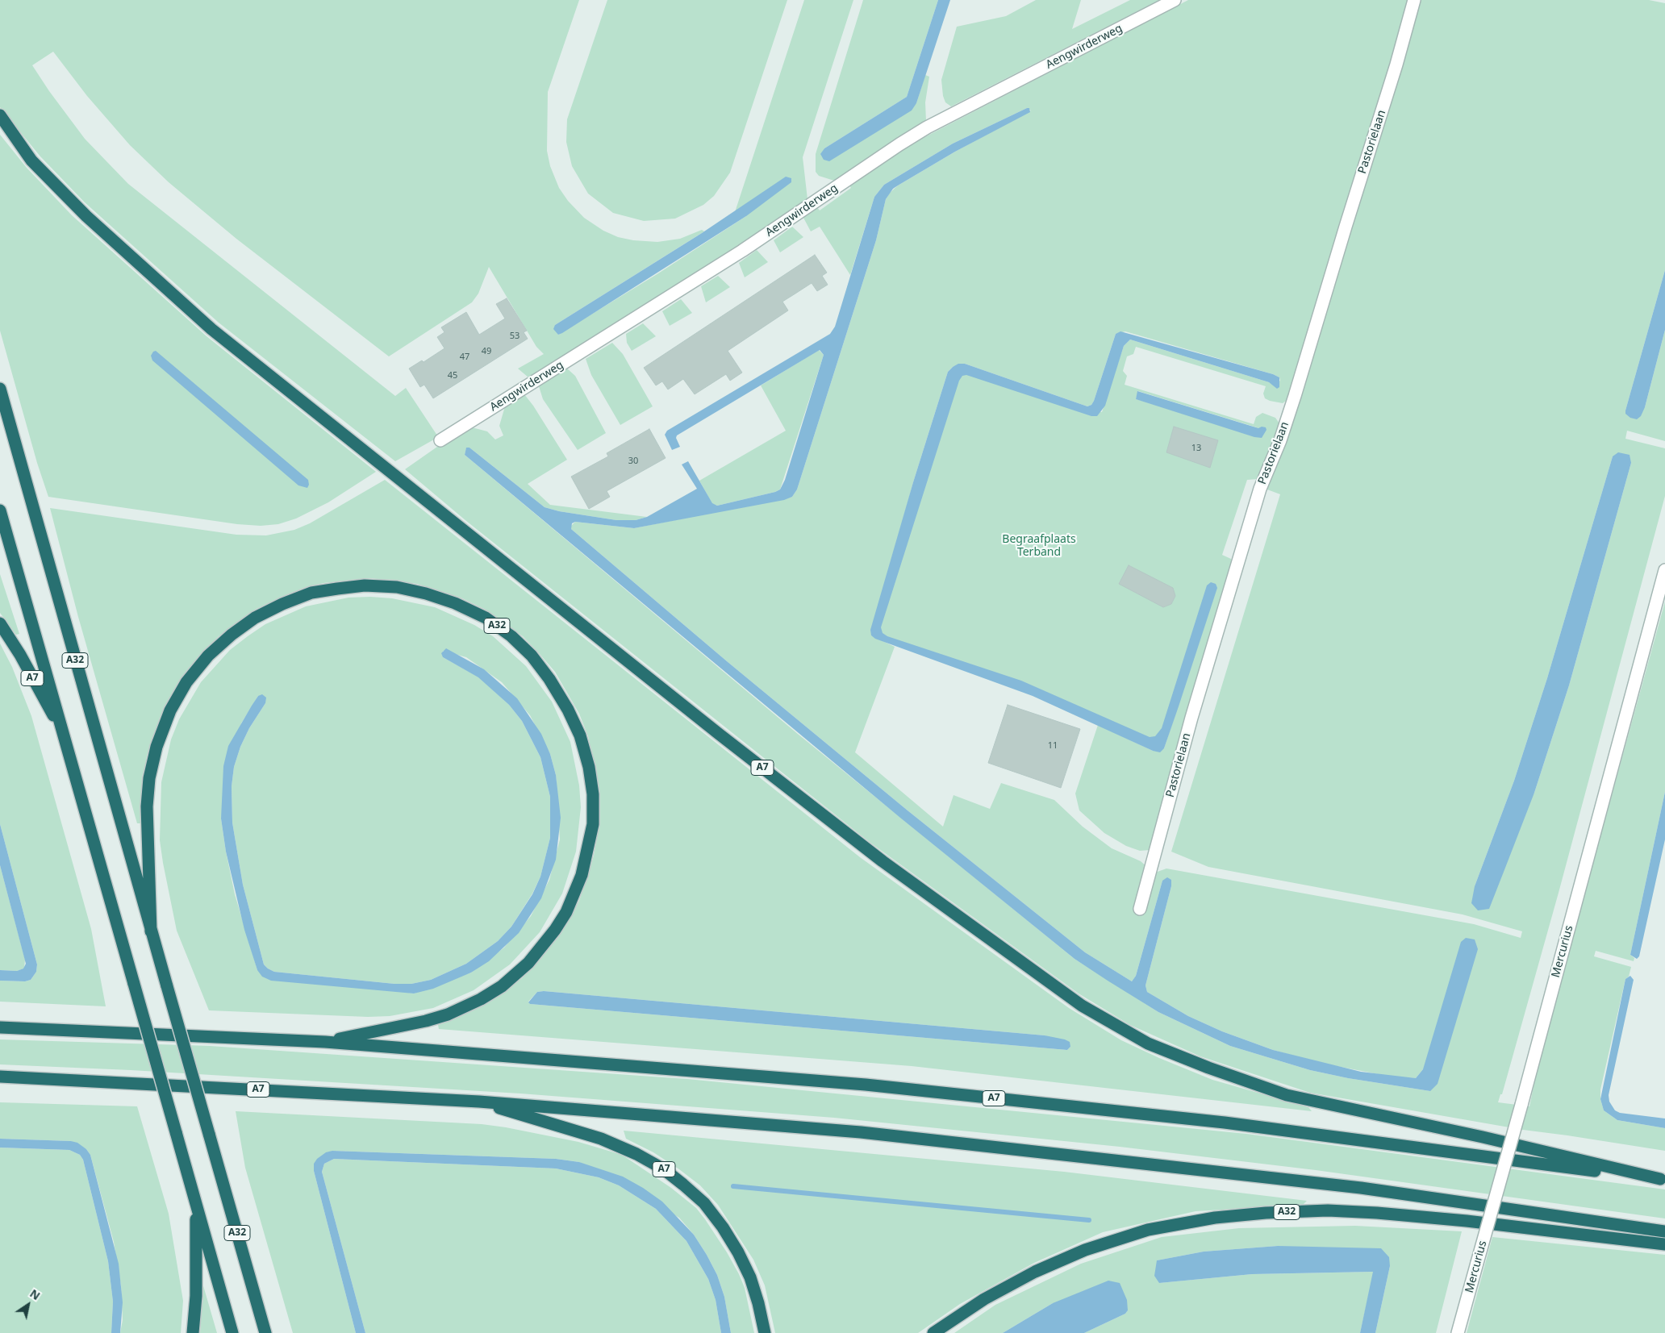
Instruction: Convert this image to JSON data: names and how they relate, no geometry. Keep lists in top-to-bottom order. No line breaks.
{"streets":{"highway":["A32","A7"],"street":["Aengwirderweg","Pastorielaan","Mercurius"]},"crossings":[["A32","A7"]],"parks":["Begraafplaats Terband"],"house_numbers":["53","49","47","45","13","30","11"],"north":"top right"}
